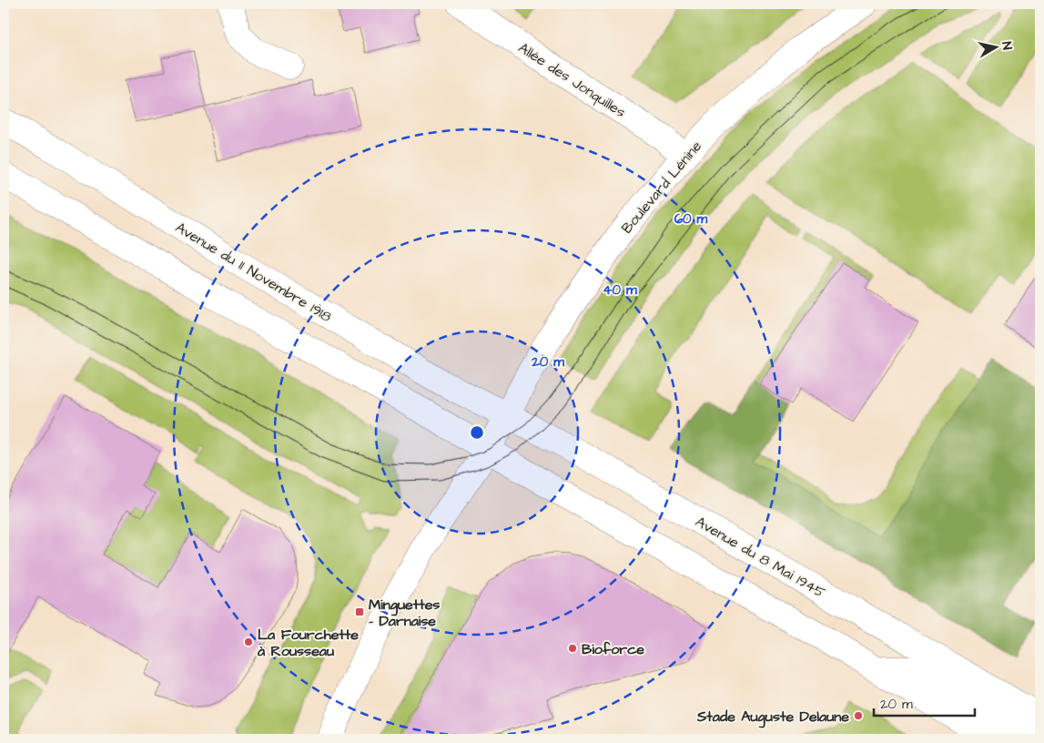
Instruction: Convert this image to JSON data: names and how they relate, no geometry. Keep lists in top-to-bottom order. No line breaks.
{"streets":{"street":["Allée des Jonquilles","Boulevard Lénine","Avenue du 11 Novembre 1918","Avenue du 8 Mai 1945"]},"crossings":[["Allée des Jonquilles","Boulevard Lénine"],["Boulevard Lénine","Avenue du 11 Novembre 1918"],["Boulevard Lénine","Avenue du 8 Mai 1945"],["Avenue du 11 Novembre 1918","Avenue du 8 Mai 1945"]],"places":{"transit":["Minguettes - Darnaise"],"other":["La Fourchette à Rousseau","Bioforce","Stade Auguste Delaune"]},"scale_bar":"20 m","north":"right","rings":["60 m","40 m","20 m"]}
